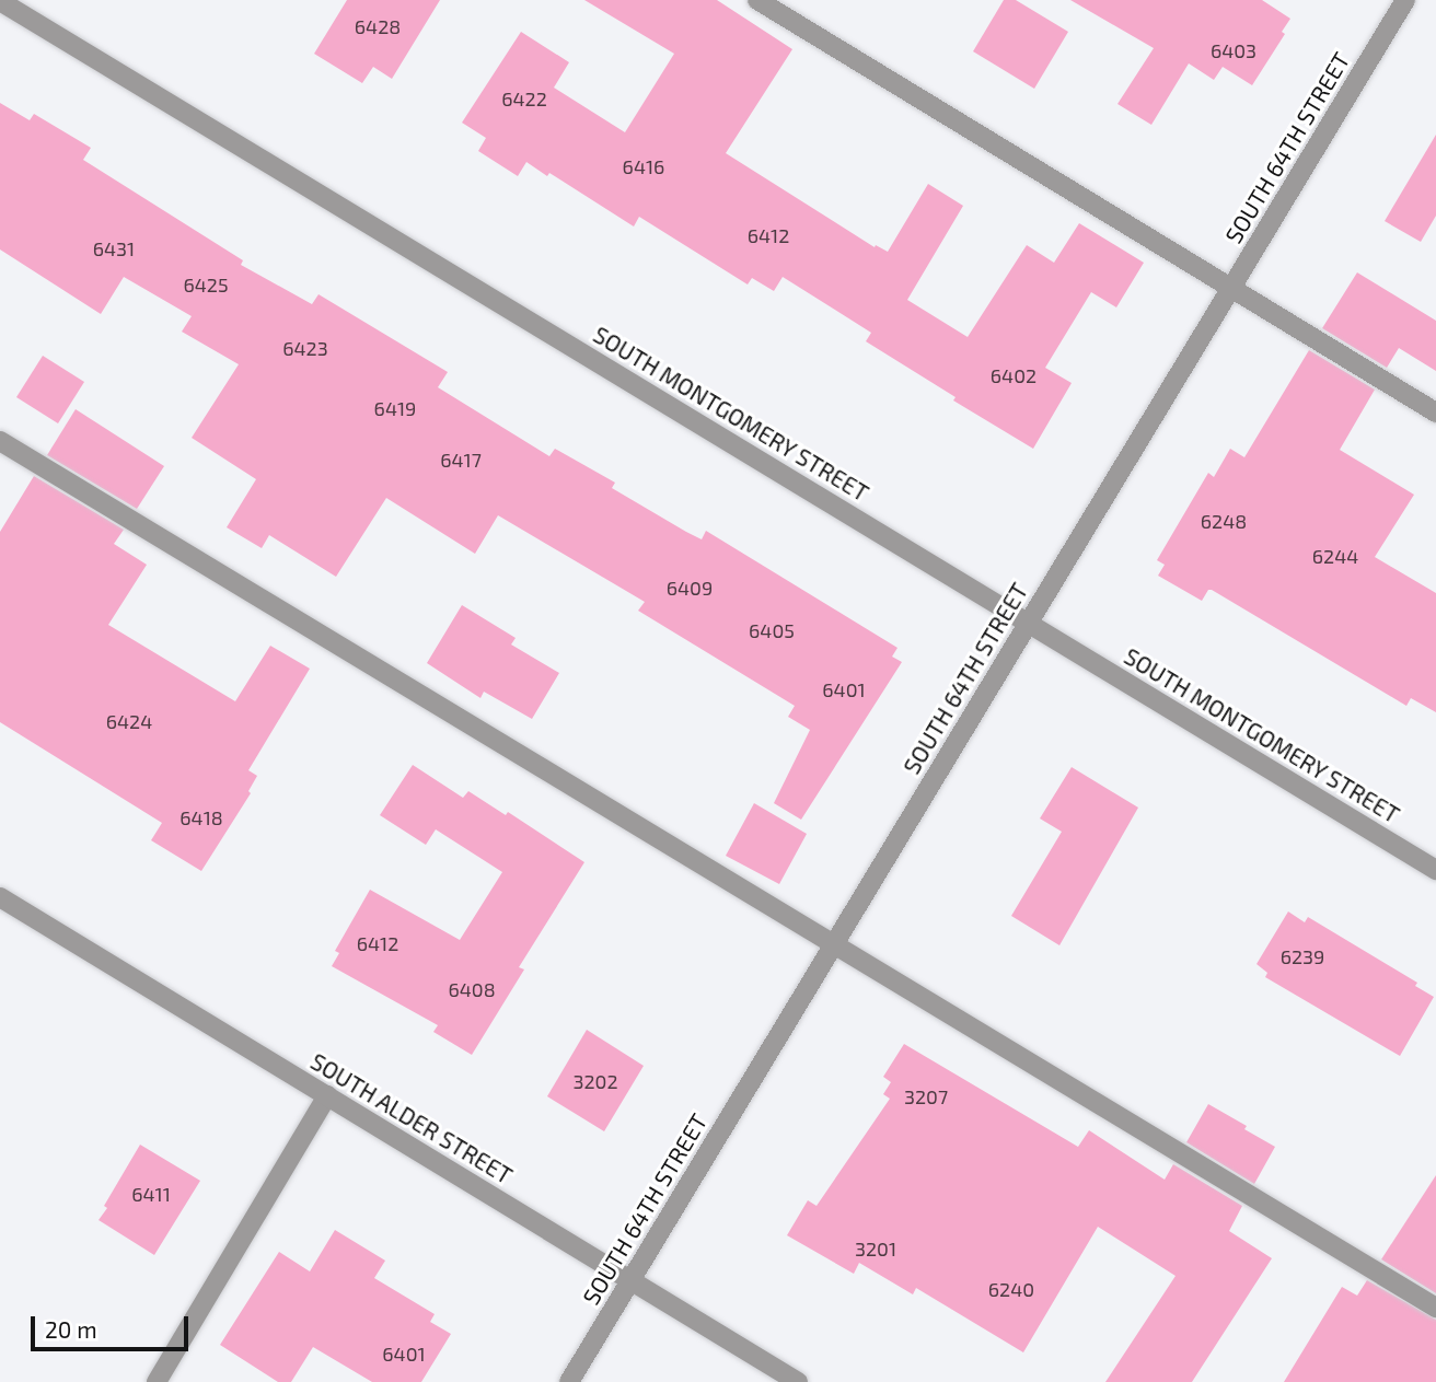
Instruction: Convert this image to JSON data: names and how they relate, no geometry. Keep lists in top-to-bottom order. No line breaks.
{"streets":{"street":["SOUTH 64TH STREET","SOUTH MONTGOMERY STREET","SOUTH ALDER STREET"]},"crossings":[["SOUTH 64TH STREET","SOUTH MONTGOMERY STREET"],["SOUTH 64TH STREET","SOUTH ALDER STREET"]],"house_numbers":["6428","6403","6422","6416","6412","6431","6425","6423","6402","6419","6417","6248","6244","6409","6405","6401","6424","6418","6412","6239","6408","3202","3207","6411","3201","6240","6401"],"scale_bar":"20 m"}
